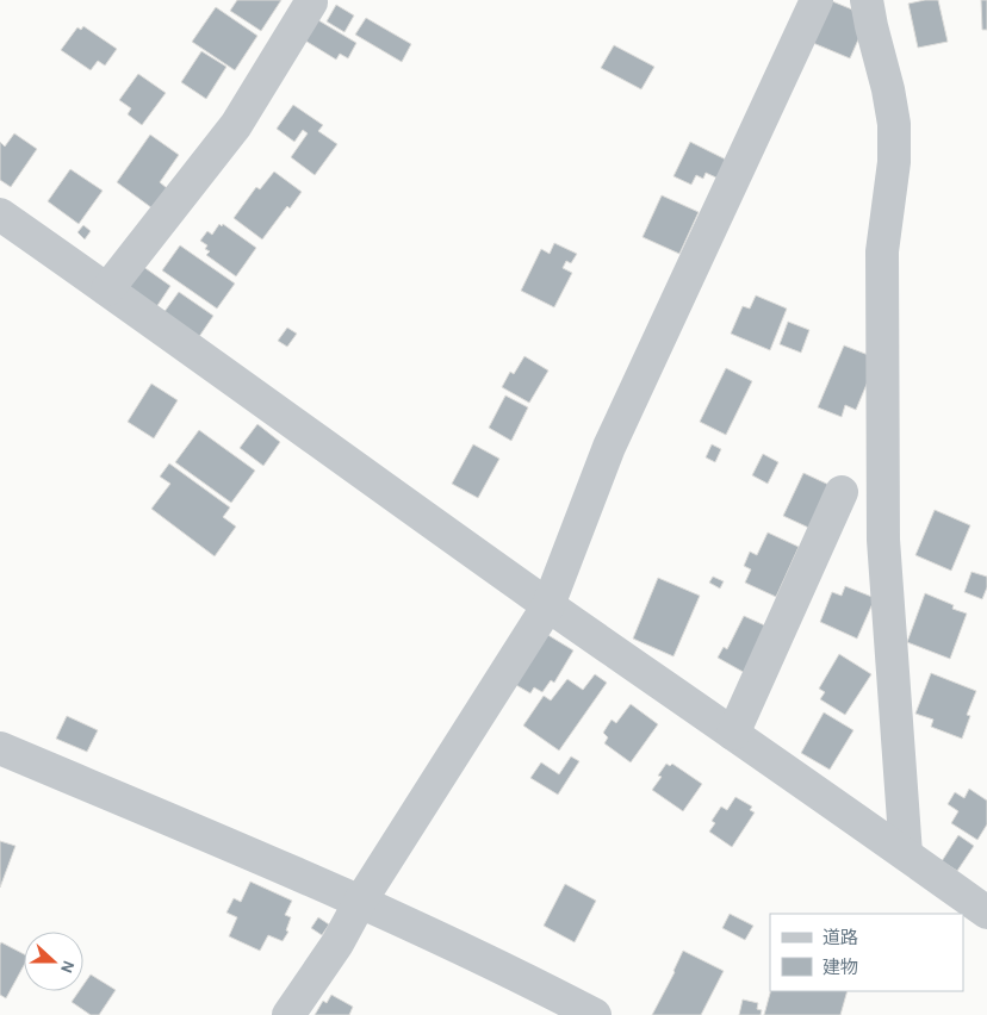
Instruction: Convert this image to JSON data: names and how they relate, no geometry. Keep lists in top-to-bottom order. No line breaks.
{"legend":["道路","建物"],"north":"right"}
